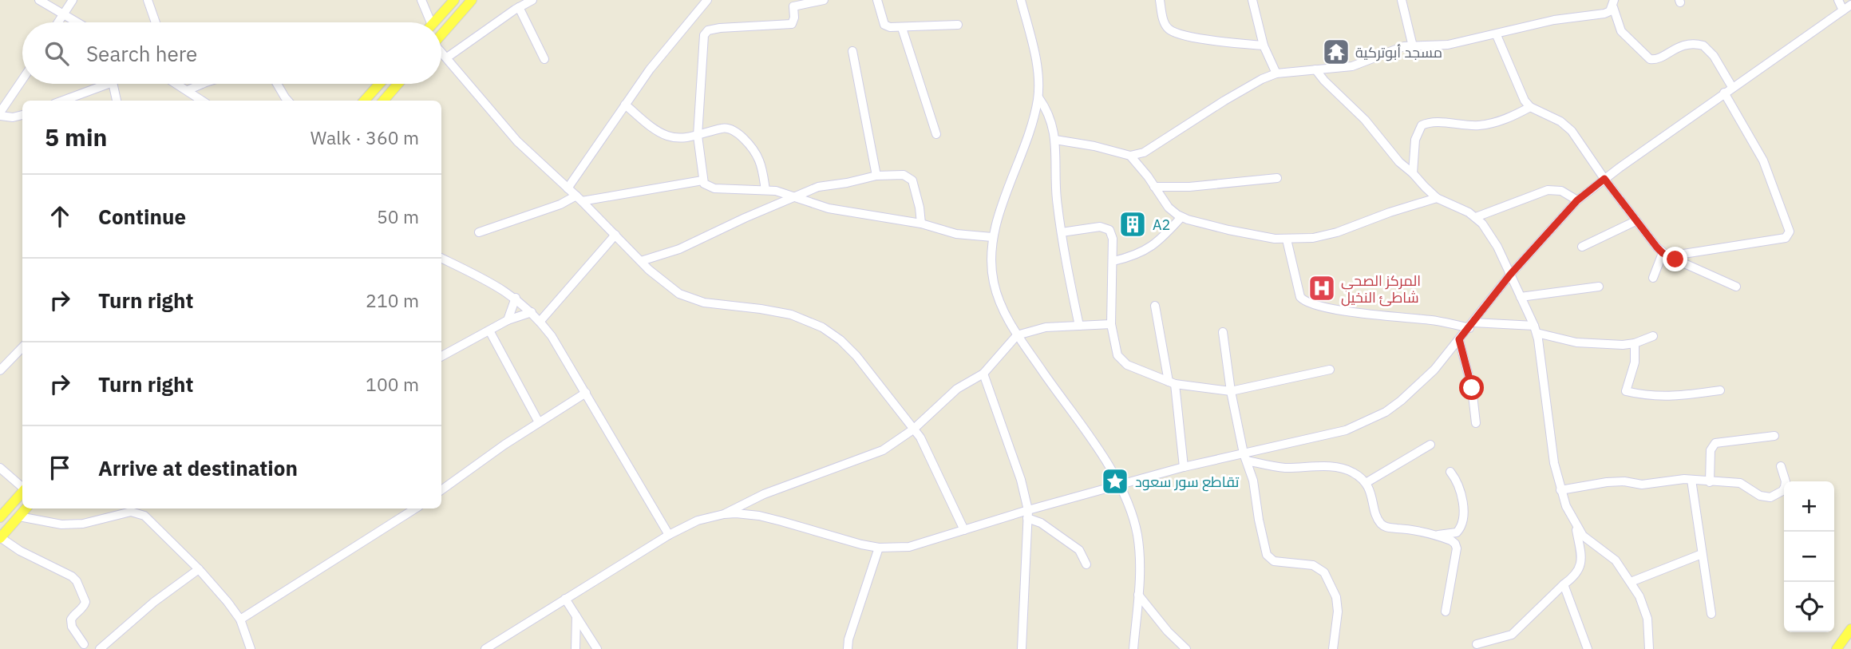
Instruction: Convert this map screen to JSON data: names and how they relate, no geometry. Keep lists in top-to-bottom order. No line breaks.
{"places":{"temple":["مسجد أبوتركية"],"building":["A2"],"hospital":["المركز الصحي شاطئ النخيل"],"place":["تقاطع سور سعود"]},"page":{"search":"Search here","heading":["5 min","Walk · 360 m"],"list":[["Continue","50 m"],["Turn right","210 m"],["Turn right","100 m"],"Arrive at destination"],"map_buttons":["+","−"]}}
